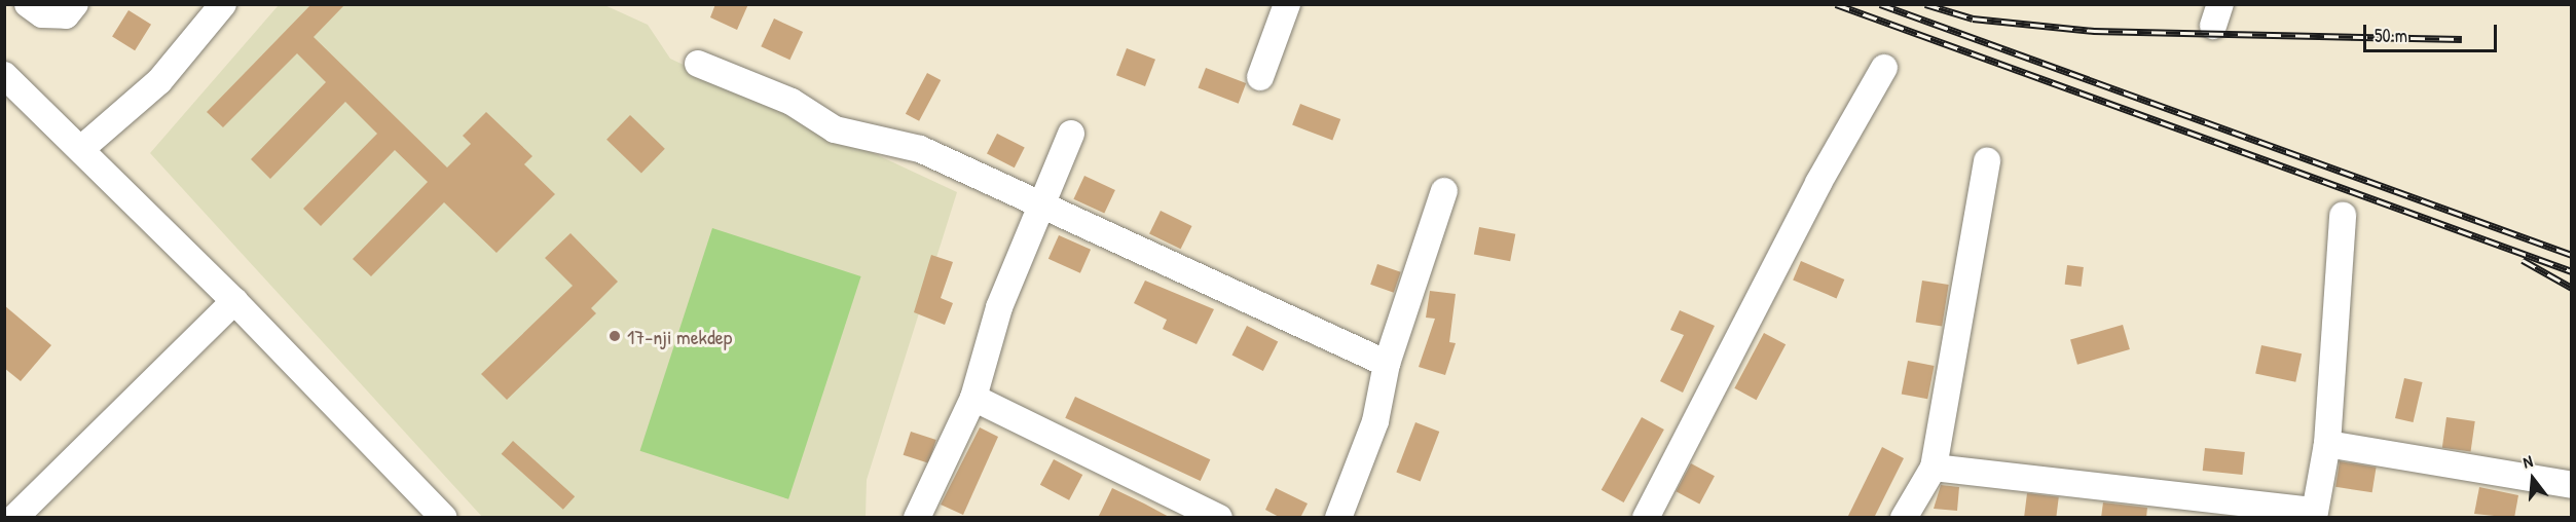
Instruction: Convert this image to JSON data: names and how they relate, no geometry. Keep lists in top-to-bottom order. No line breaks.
{"places":["17-nji mekdep"],"scale_bar":"50 m","north":"top"}
